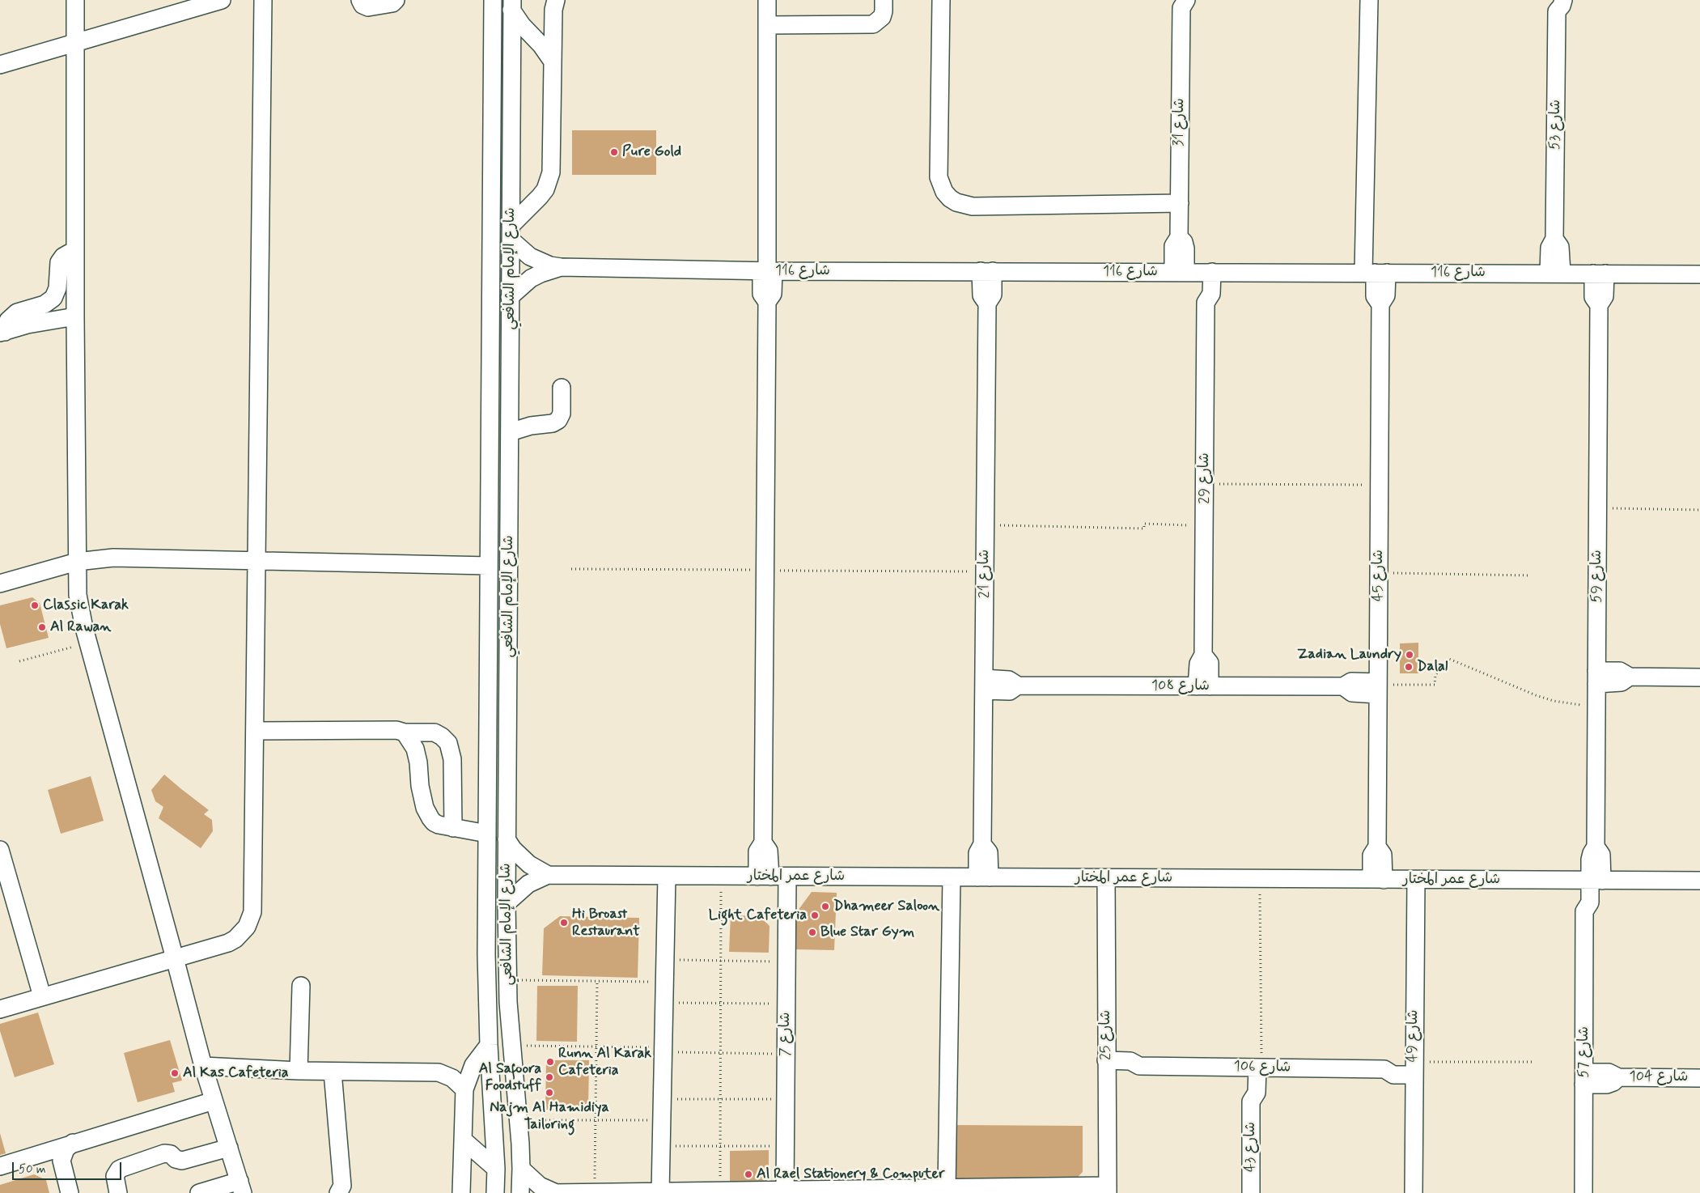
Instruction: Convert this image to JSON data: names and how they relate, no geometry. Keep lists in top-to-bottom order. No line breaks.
{"streets":{"street":["شارع 31","شارع 53","شارع الإمام الشافعي","شارع 116","شارع 29","شارع 21","شارع 45","شارع 59","شارع 108","شارع عمر المختار","شارع 7","شارع 25","شارع 49","شارع 57","شارع 106","شارع 104","شارع 43"]},"crossings":[["شارع 31","شارع 116"],["شارع 31","شارع 29"],["شارع 53","شارع 116"],["شارع الإمام الشافعي","شارع 116"],["شارع الإمام الشافعي","شارع عمر المختار"],["شارع 116","شارع 29"],["شارع 116","شارع 21"],["شارع 116","شارع 45"],["شارع 116","شارع 59"],["شارع 116","شارع 7"],["شارع 29","شارع 108"],["شارع 21","شارع 108"],["شارع 21","شارع عمر المختار"],["شارع 45","شارع 108"],["شارع 45","شارع عمر المختار"],["شارع 59","شارع عمر المختار"],["شارع 59","شارع 57"],["شارع عمر المختار","شارع 7"],["شارع عمر المختار","شارع 25"],["شارع عمر المختار","شارع 49"],["شارع عمر المختار","شارع 57"],["شارع 25","شارع 106"],["شارع 49","شارع 106"],["شارع 57","شارع 104"],["شارع 106","شارع 43"]],"places":["Pure Gold","Classic Karak","Al Rawan","Zadian Laundry","Dalal","Dhameer Saloon","Light Cafeteria","Hi Broast Restaurant","Blue Star Gym","Runn Al Karak Cafeteria","Al Kas Cafeteria","Al Safoora Foodstuff","Najm Al Hamidiya Tailoring","Al Rael Stationery & Computer"],"scale_bar":"50 m"}
